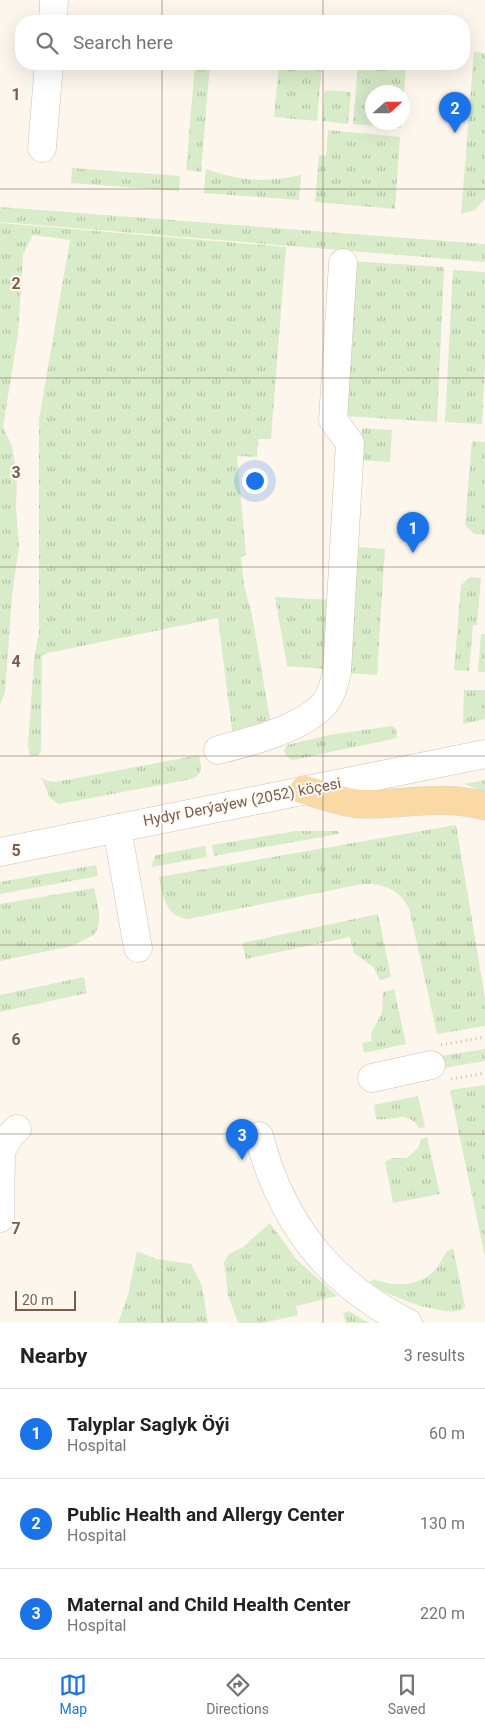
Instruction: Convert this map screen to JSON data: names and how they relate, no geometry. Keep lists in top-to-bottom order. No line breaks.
{"streets":{"street":["Hydyr Derýaýew (2052) köçesi"]},"scale_bar":"20 m","north":"right","page":{"search":"Search here","pins":["2","1","3"],"scale":"20 m","heading":["Nearby","3 results"],"list":[{"mark":"1","name":"Talyplar Saglyk Öýi","note":"Hospital","value":"60 m"},{"mark":"2","name":"Public Health and Allergy Center","note":"Hospital","value":"130 m"},{"mark":"3","name":"Maternal and Child Health Center","note":"Hospital","value":"220 m"}],"nav":["Map","Directions","Saved"]},"grid":{"rows":["1","2","3","4","5","6","7"]}}
